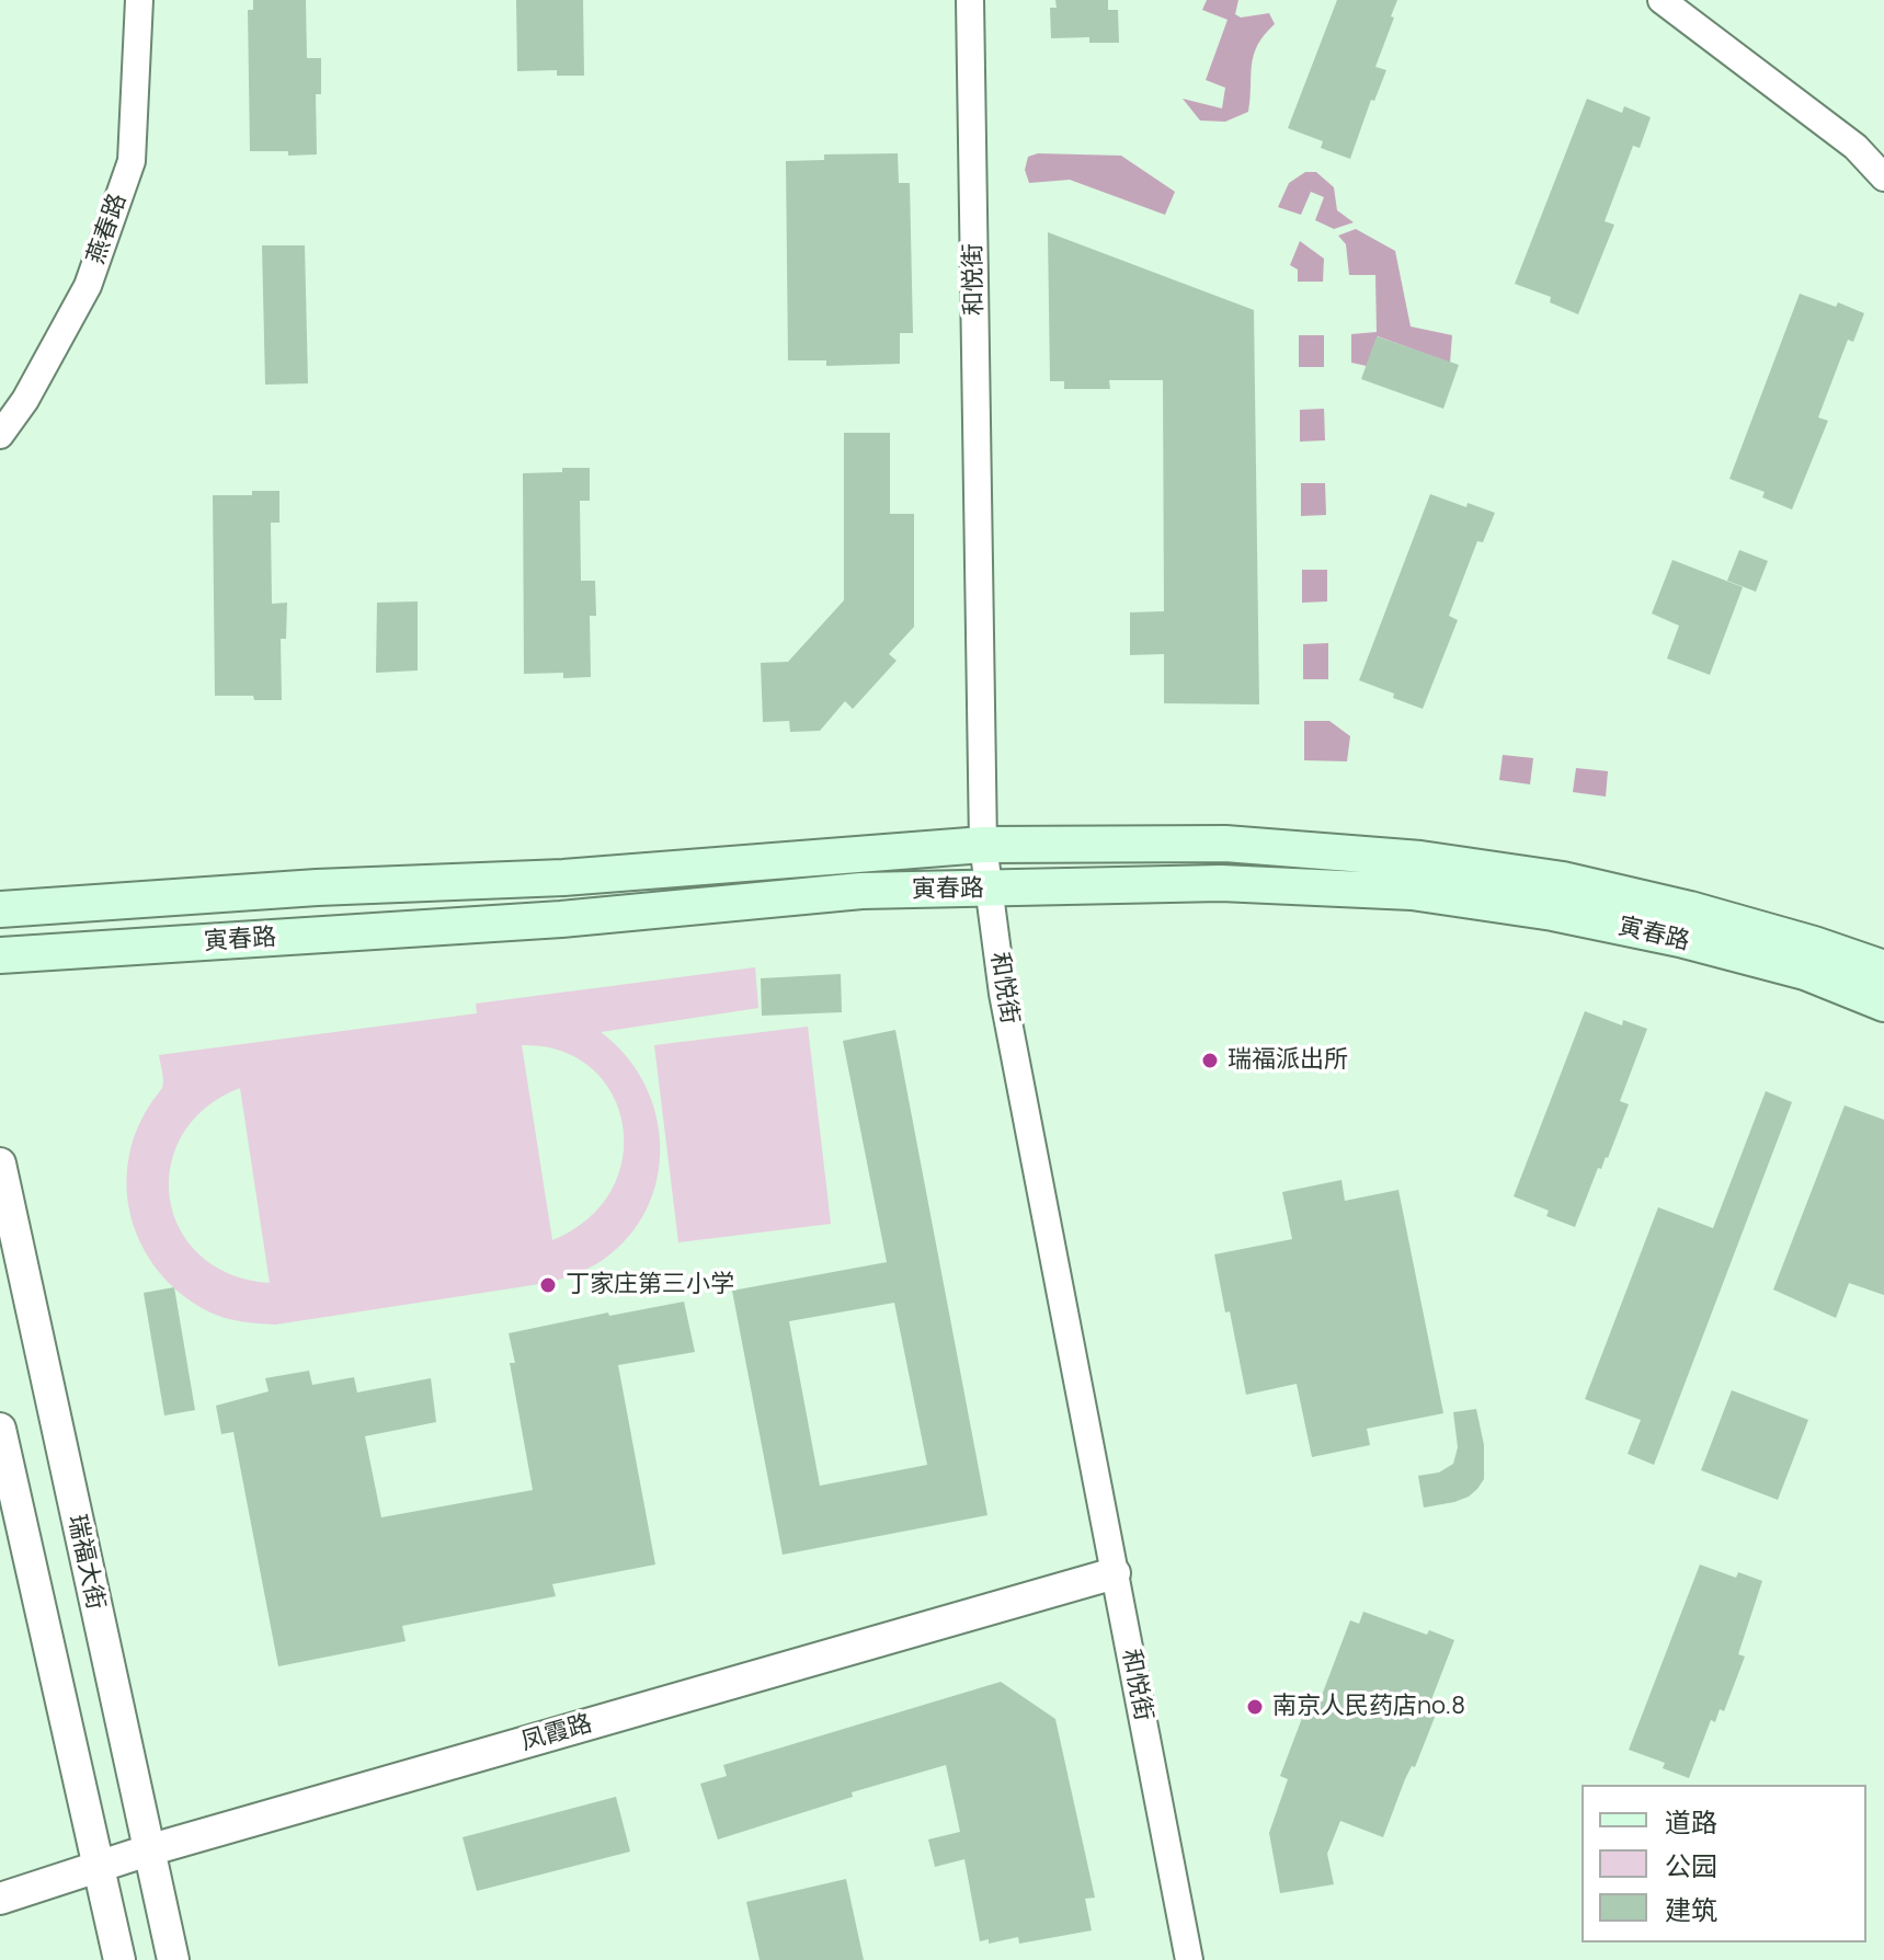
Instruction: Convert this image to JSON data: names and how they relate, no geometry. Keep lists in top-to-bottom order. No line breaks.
{"streets":{"main road":["寅春路"],"street":["燕春路","和悦街","瑞福大街","凤霞路"]},"crossings":[["和悦街","寅春路"],["和悦街","凤霞路"],["瑞福大街","凤霞路"]],"places":["瑞福派出所","丁家庄第三小学","南京人民药店no.8"],"legend":["道路","公园","建筑"]}
